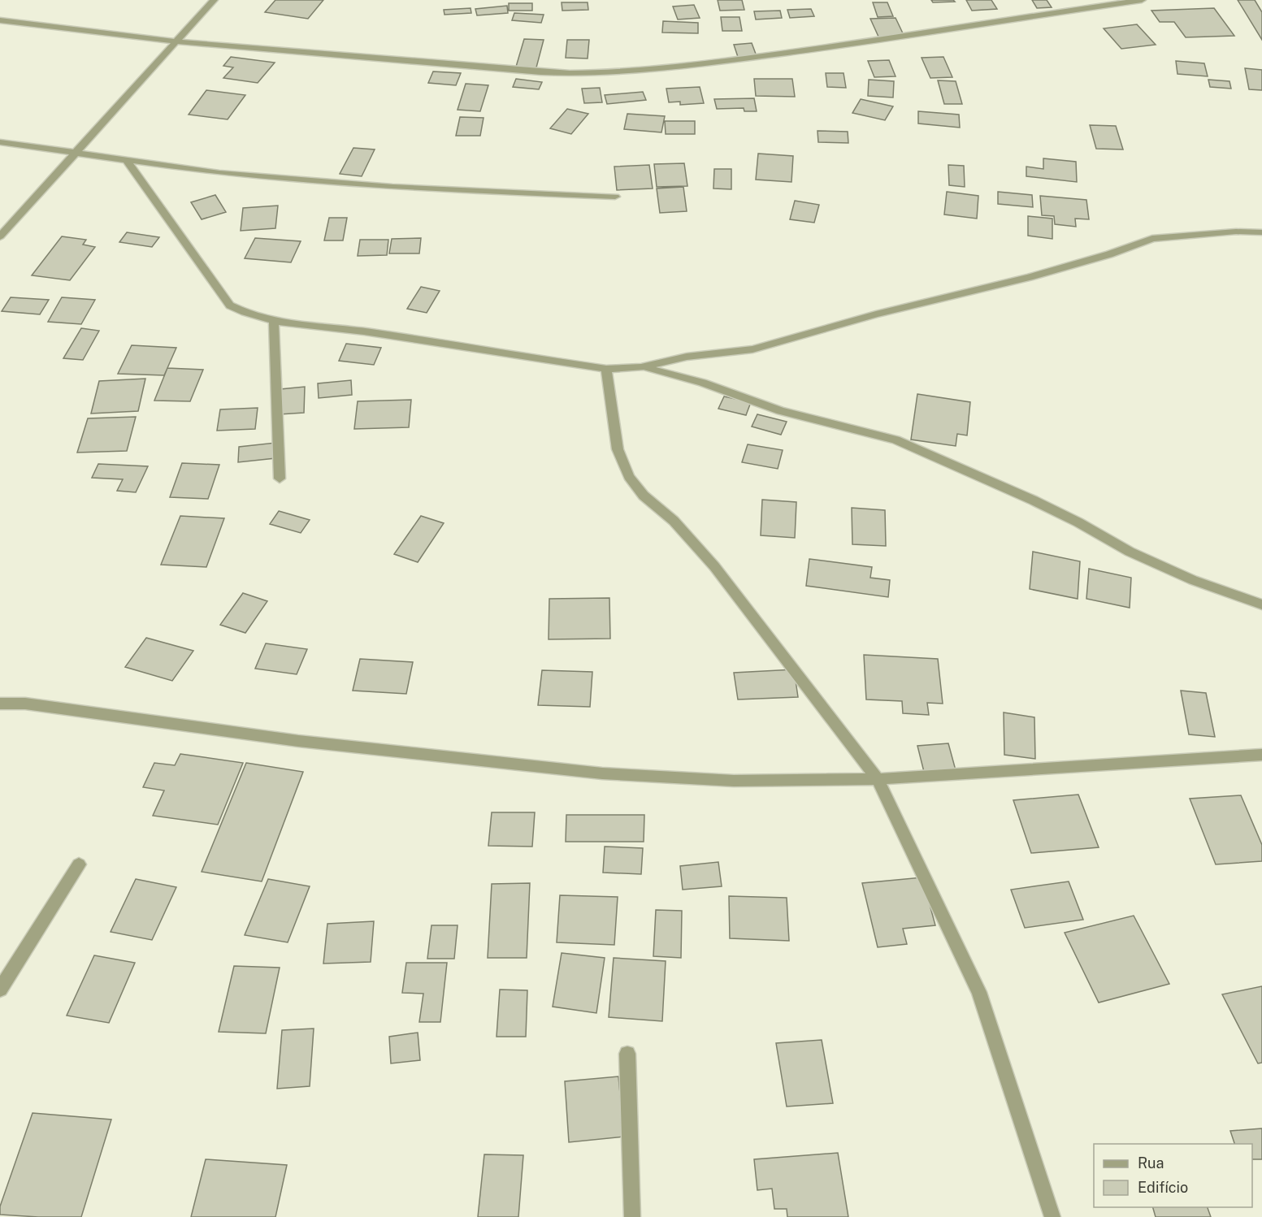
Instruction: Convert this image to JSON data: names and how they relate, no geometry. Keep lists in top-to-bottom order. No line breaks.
{"legend":["Rua","Edifício"]}
